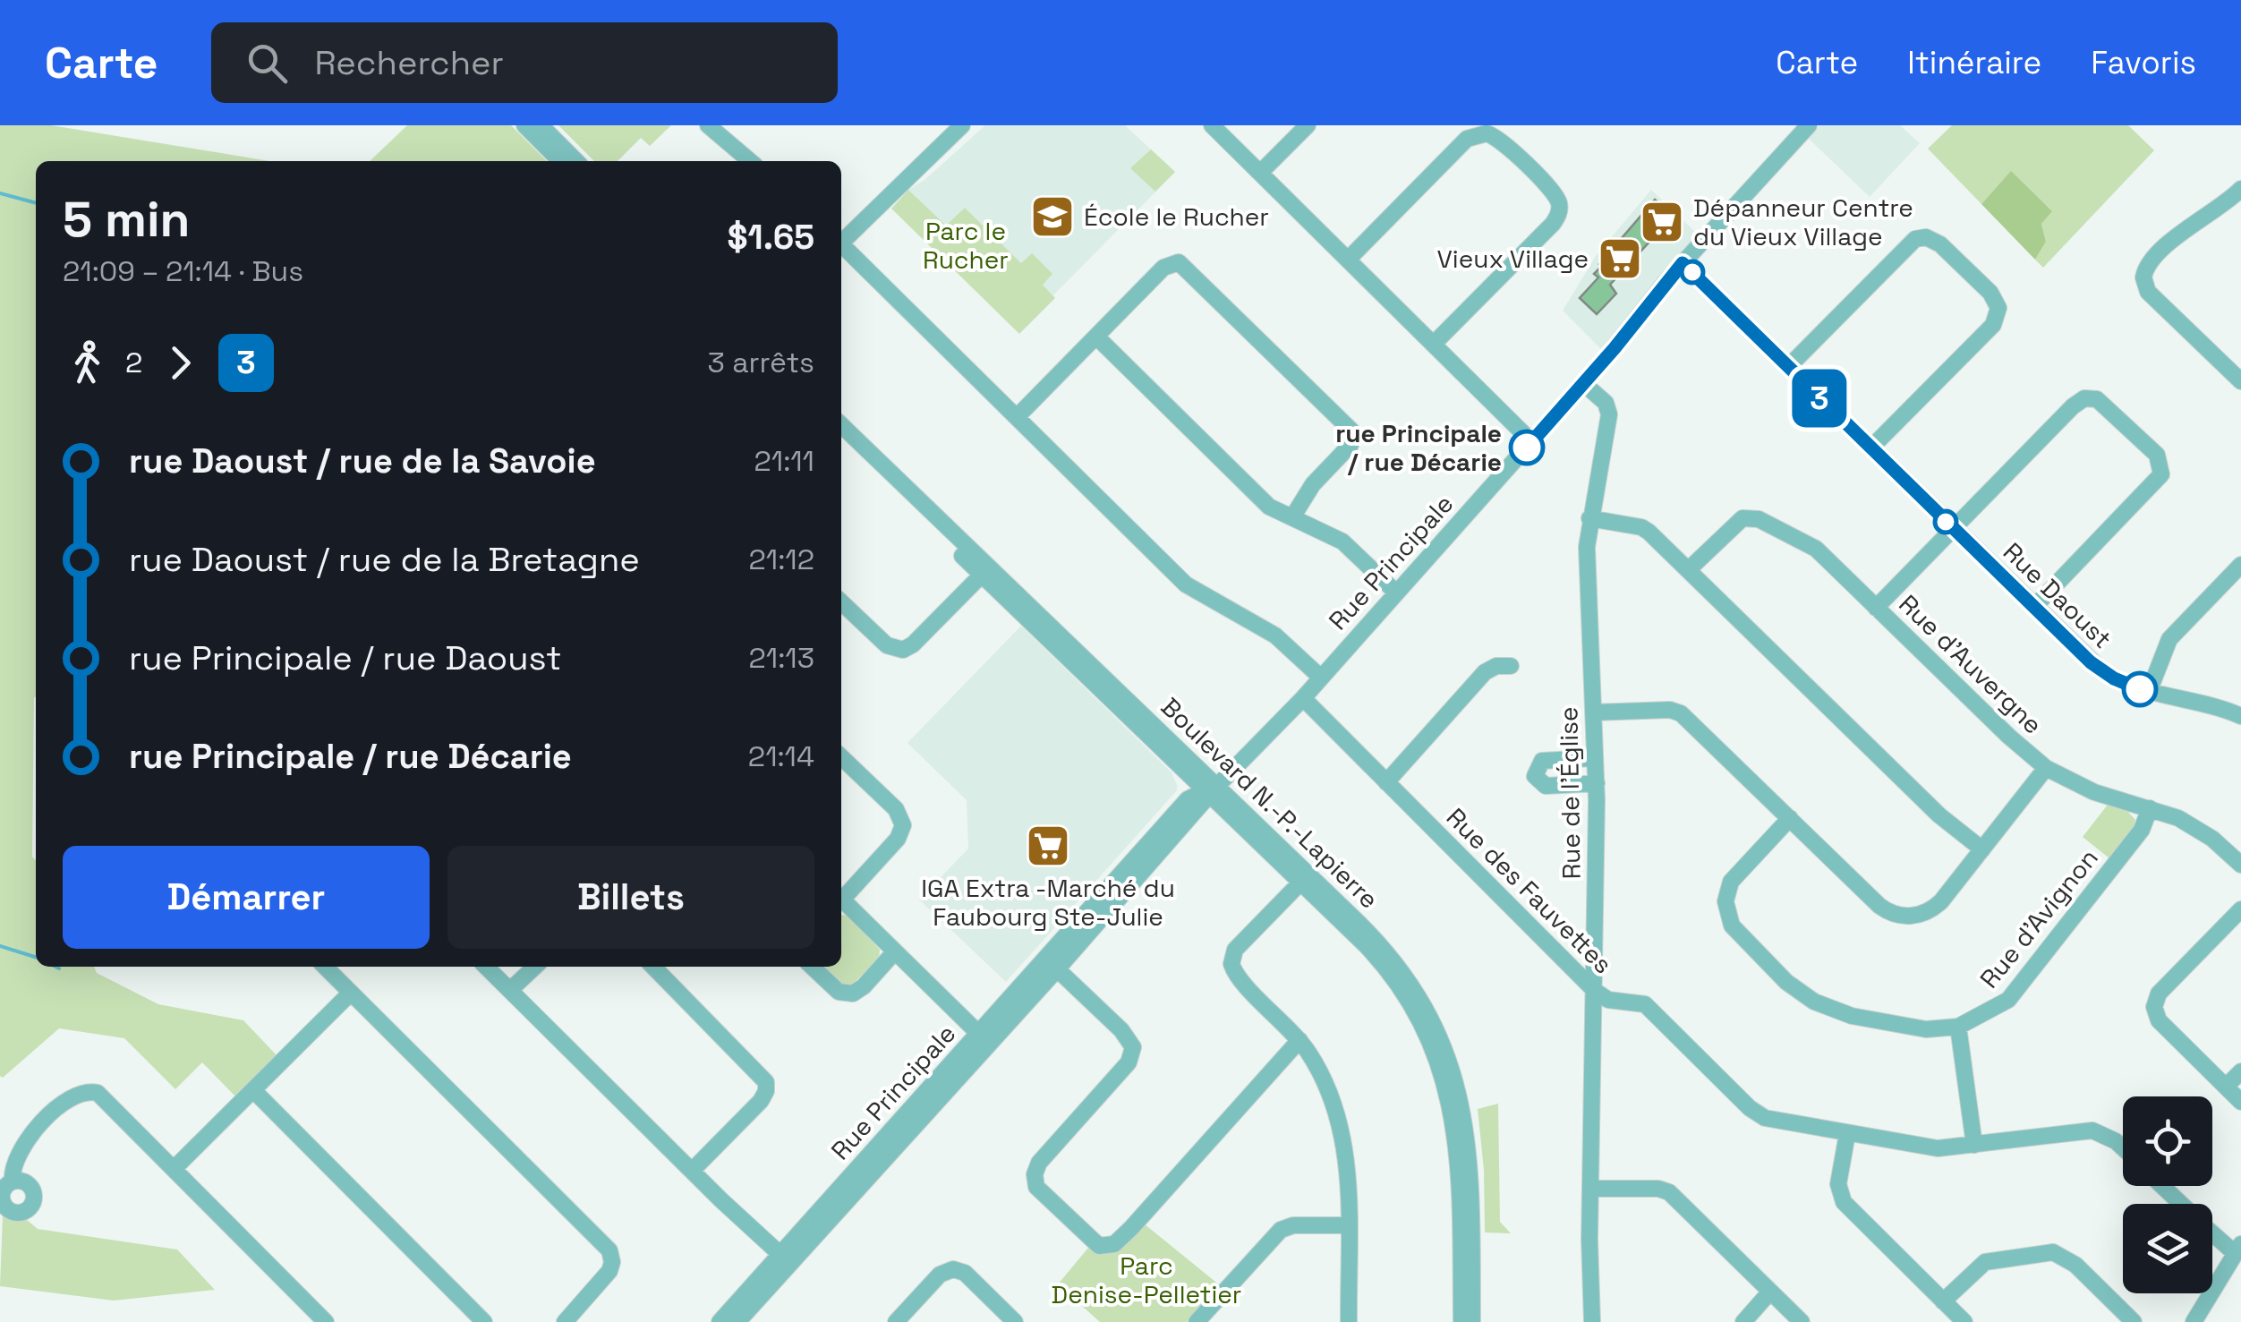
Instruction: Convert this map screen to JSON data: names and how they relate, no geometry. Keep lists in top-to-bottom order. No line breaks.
{"streets":{"street":["Rue Principale","Rue Daoust","Rue d'Auvergne","Rue de l'Église","Boulevard N.-P.-Lapierre","Rue des Fauvettes","Rue d'Avignon"]},"crossings":[["Rue Principale","Rue Daoust"],["Rue Principale","Rue de l'Église"],["Rue Principale","Boulevard N.-P.-Lapierre"],["Rue Principale","Rue des Fauvettes"],["Rue d'Auvergne","Rue d'Avignon"],["Rue de l'Église","Rue des Fauvettes"]],"parks":["Parc le Rucher","Parc Denise-Pelletier"],"places":{"school or university":["École le Rucher"],"supermarket":["Dépanneur Centre du Vieux Village","Vieux Village","IGA Extra -Marché du Faubourg Ste-Julie"],"other":["rue Principale / rue Décarie"]},"lines":["bus line 3"],"page":{"header":"Carte","search":"Rechercher","nav":["Carte","Itinéraire","Favoris"],"on_map":"3","heading":["5 min","21:09 – 21:14 · Bus","$1.65"],"legs":["2","3","3 arrêts"],"list":[{"name":"rue Daoust / rue de la Savoie","value":"21:11"},{"name":"rue Daoust / rue de la Bretagne","value":"21:12"},{"name":"rue Principale / rue Daoust","value":"21:13"},{"name":"rue Principale / rue Décarie","value":"21:14"}],"buttons":["Démarrer","Billets"]}}
